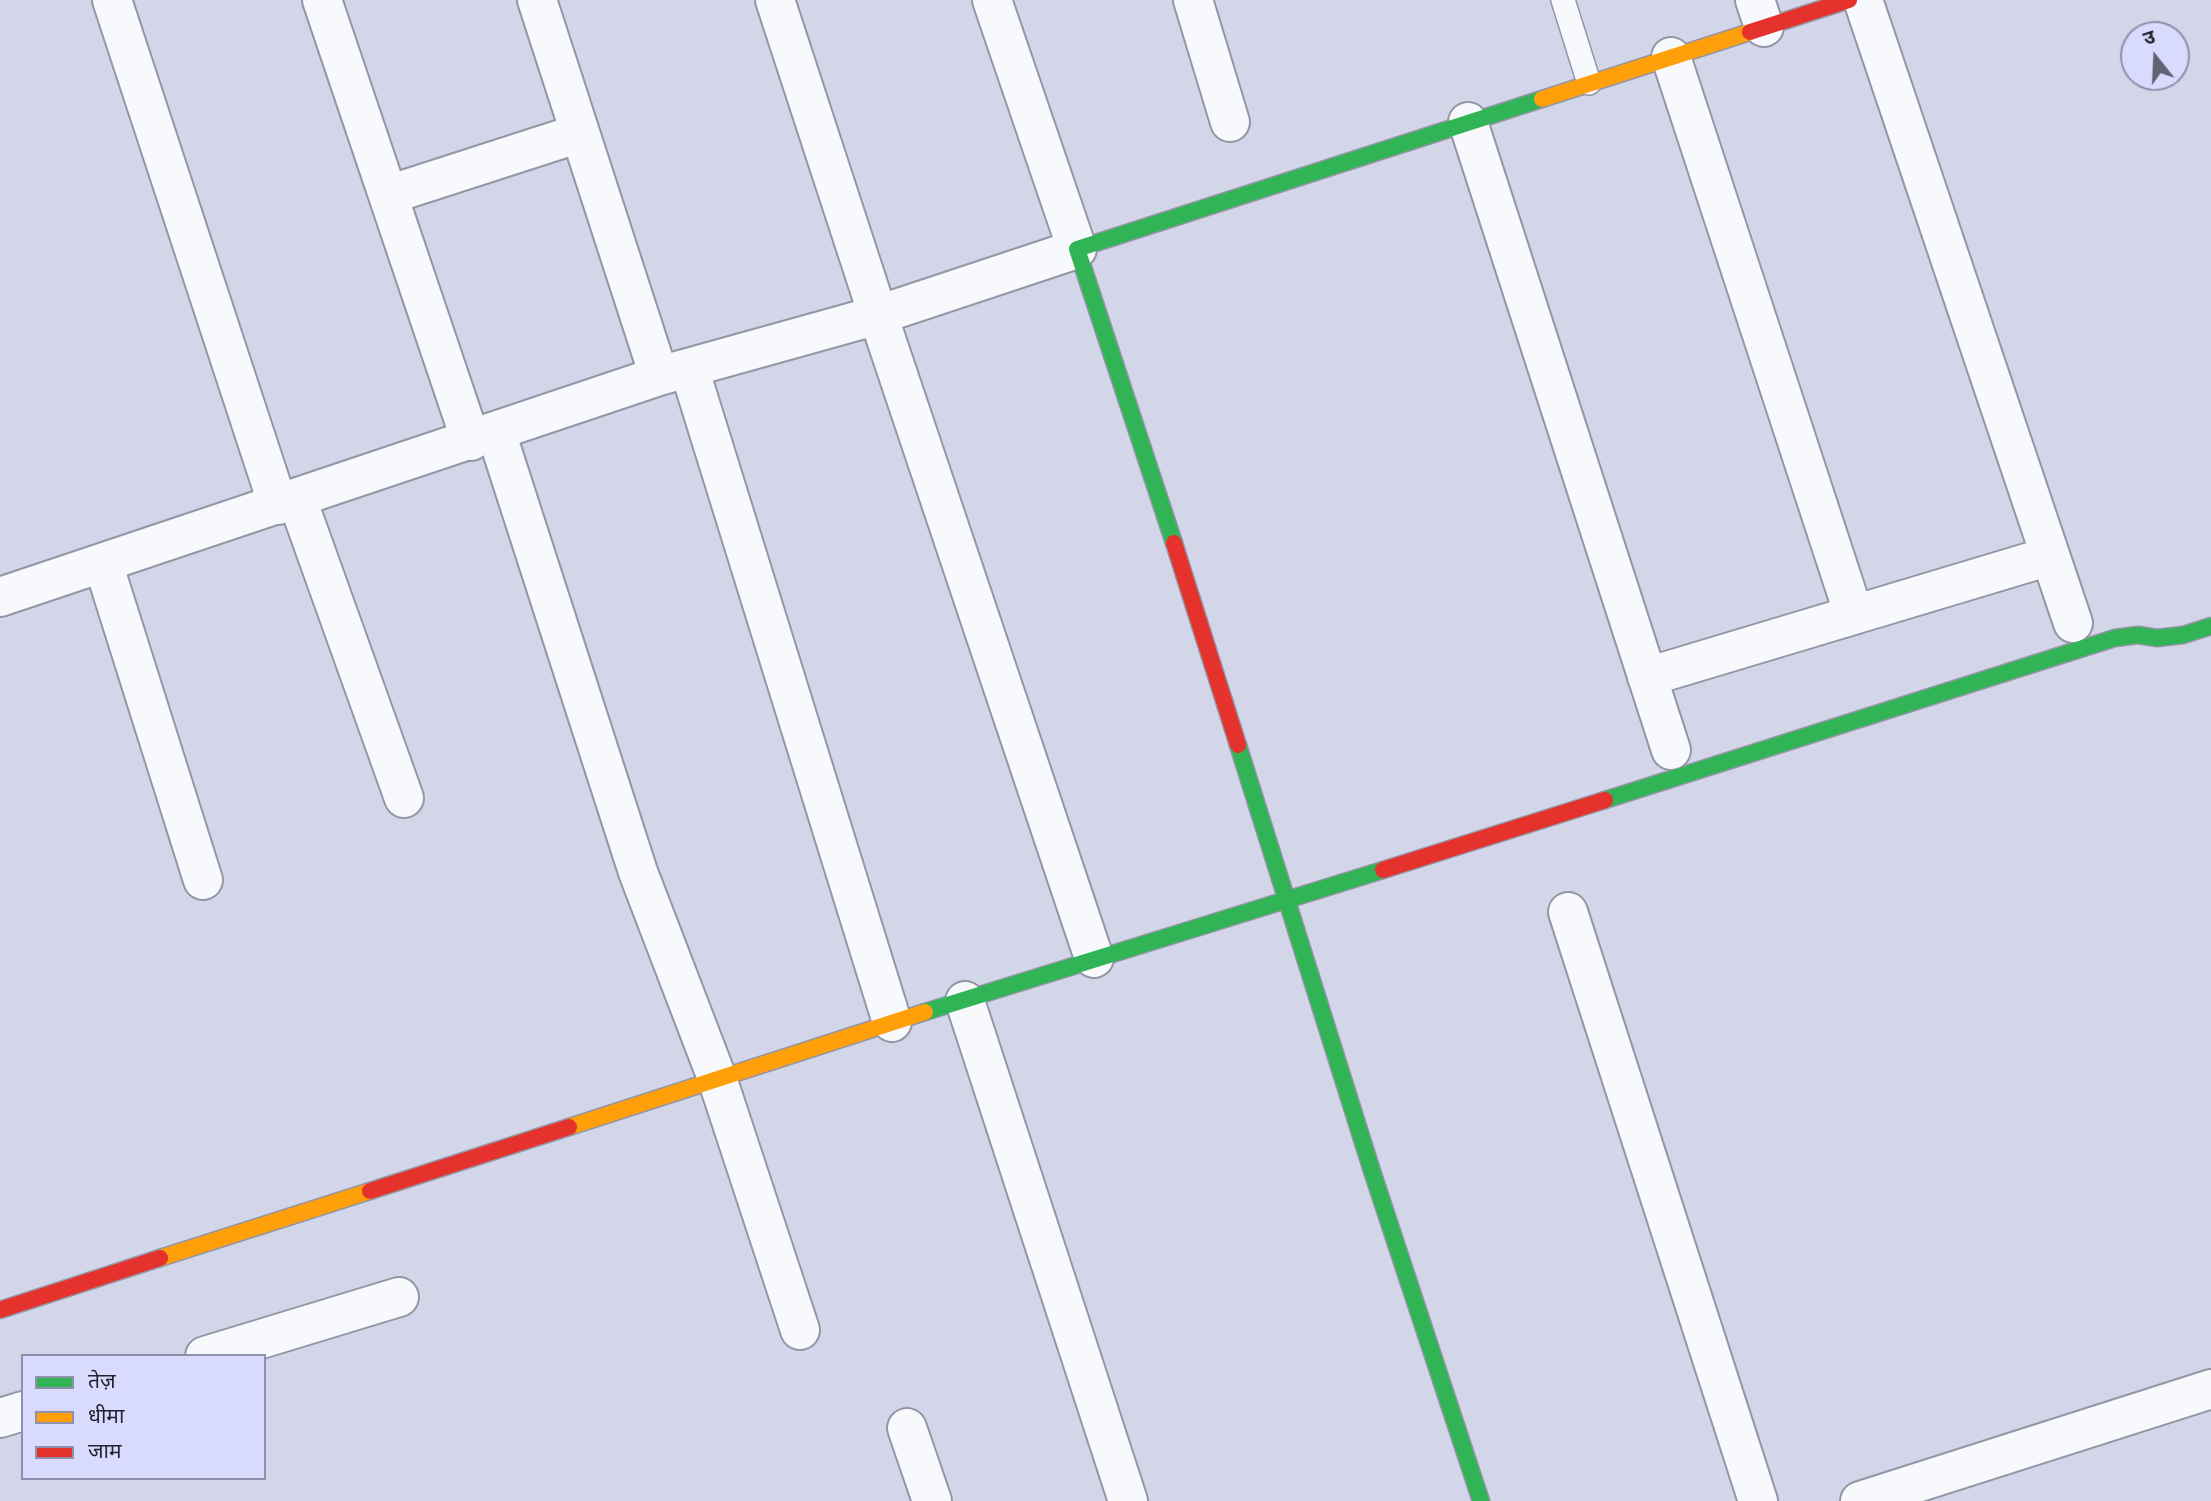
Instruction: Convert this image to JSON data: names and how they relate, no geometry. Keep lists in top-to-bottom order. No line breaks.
{"legend":["तेज़","धीमा","जाम"],"north":"top"}
